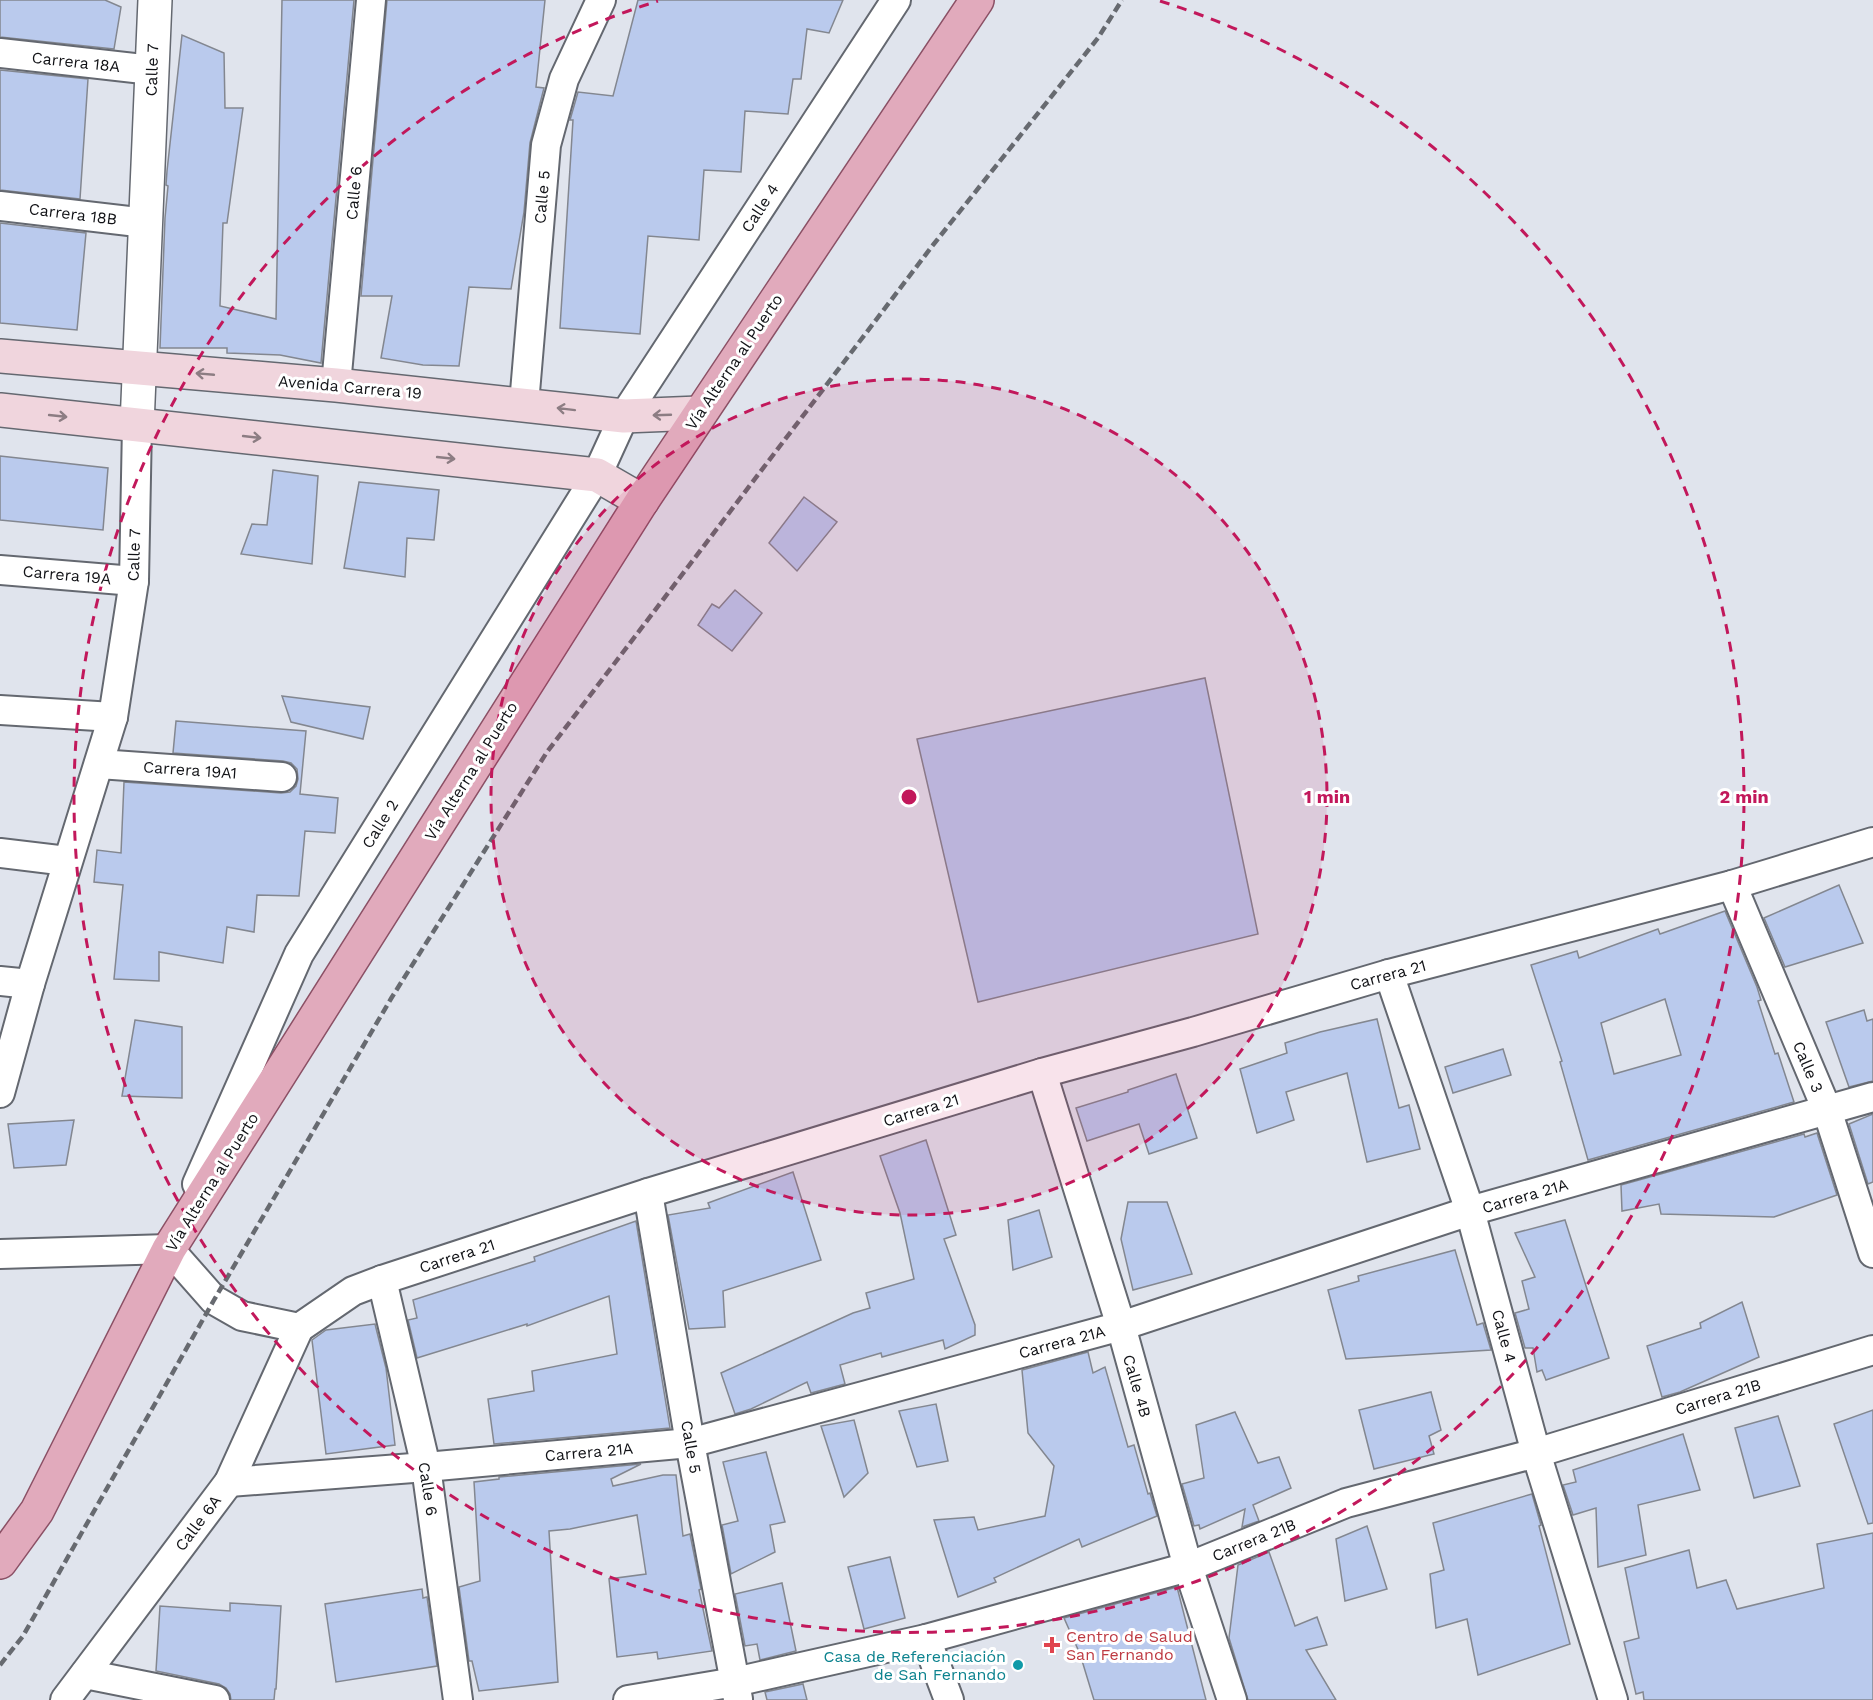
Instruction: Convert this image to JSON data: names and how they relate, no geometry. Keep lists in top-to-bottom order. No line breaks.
{"streets":{"main road":["Vía Alterna al Puerto","Avenida Carrera 19"],"street":["Carrera 18A","Calle 7","Calle 6","Calle 5","Calle 4","Carrera 18B","Carrera 19A","Carrera 19A1","Calle 2","Carrera 21","Calle 3","Carrera 21A","Calle 4B","Carrera 21B","Calle 6A"]},"crossings":[["Carrera 18A","Calle 7"],["Calle 7","Carrera 18B"],["Calle 7","Avenida Carrera 19"],["Calle 7","Carrera 19A"],["Calle 7","Carrera 19A1"],["Calle 6","Avenida Carrera 19"],["Calle 6","Carrera 21"],["Calle 6","Carrera 21A"],["Calle 5","Avenida Carrera 19"],["Calle 5","Carrera 21"],["Calle 5","Carrera 21A"],["Calle 5","Carrera 21B"],["Calle 4","Avenida Carrera 19"],["Calle 4","Calle 2"],["Calle 4","Carrera 21"],["Calle 4","Carrera 21A"],["Calle 4","Carrera 21B"],["Vía Alterna al Puerto","Avenida Carrera 19"],["Vía Alterna al Puerto","Calle 2"],["Avenida Carrera 19","Calle 2"],["Carrera 21","Calle 3"],["Carrera 21","Calle 4B"],["Carrera 21","Calle 6A"],["Calle 3","Carrera 21A"],["Carrera 21A","Calle 4B"],["Carrera 21A","Calle 6A"],["Calle 4B","Carrera 21B"]],"places":{"health":["Centro de Salud San Fernando"],"other":["Casa de Referenciación de San Fernando"]},"rings":["1 min","2 min"]}
